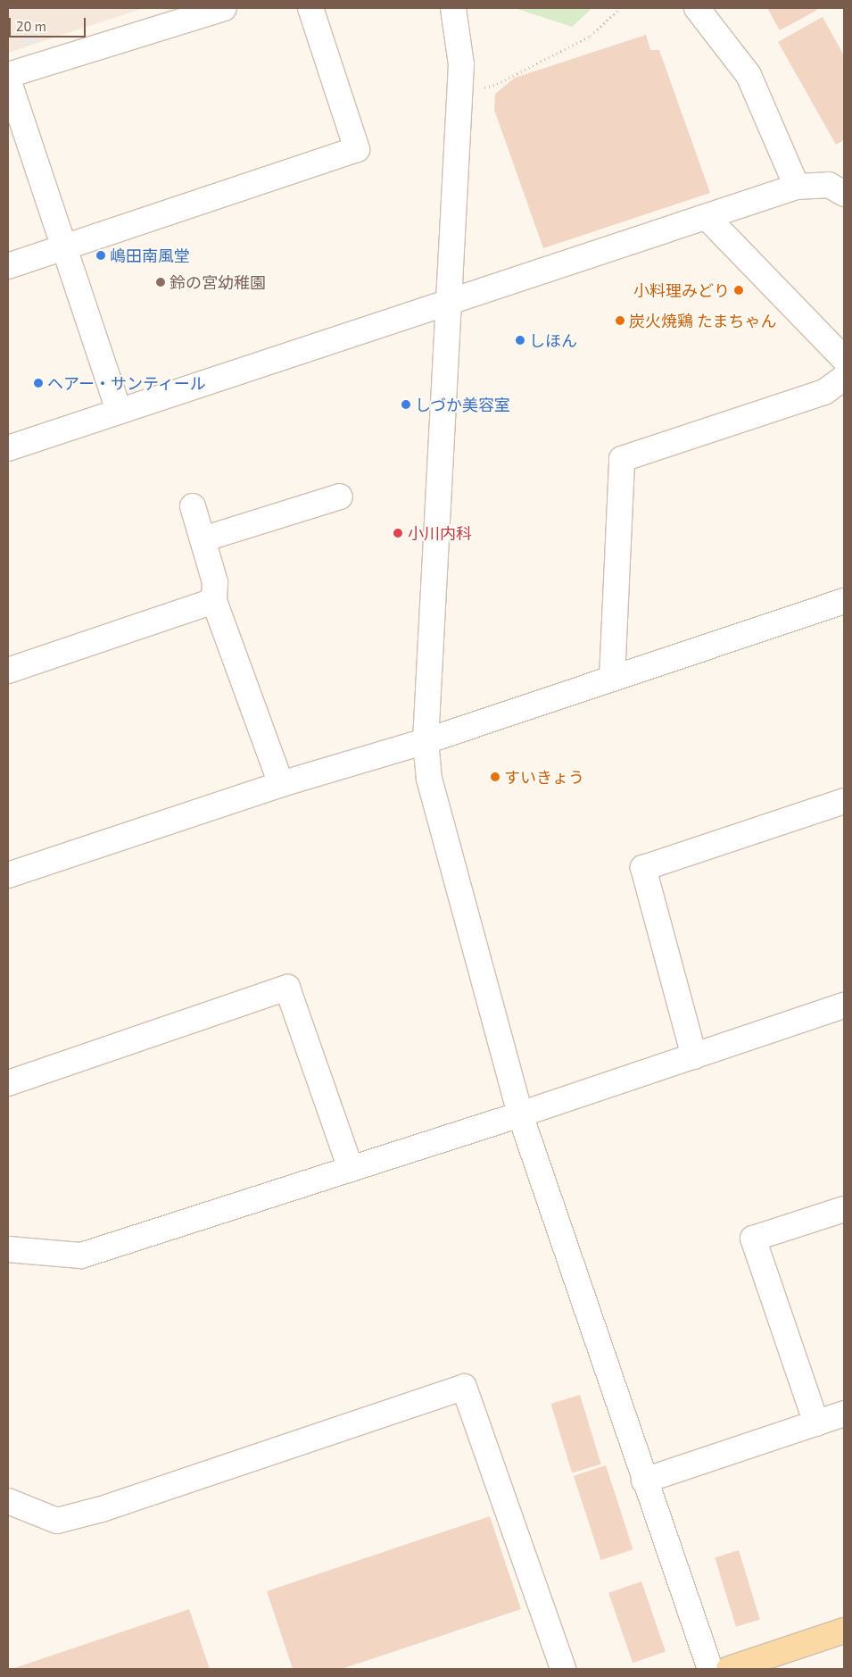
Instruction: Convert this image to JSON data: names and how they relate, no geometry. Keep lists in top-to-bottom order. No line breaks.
{"places":["嶋田南風堂","鈴の宮幼稚園","小料理みどり","炭火焼鶏 たまちゃん","しほん","ヘアー・サンティール","しづか美容室","小川内科","すいきょう"],"scale_bar":"20 m"}
